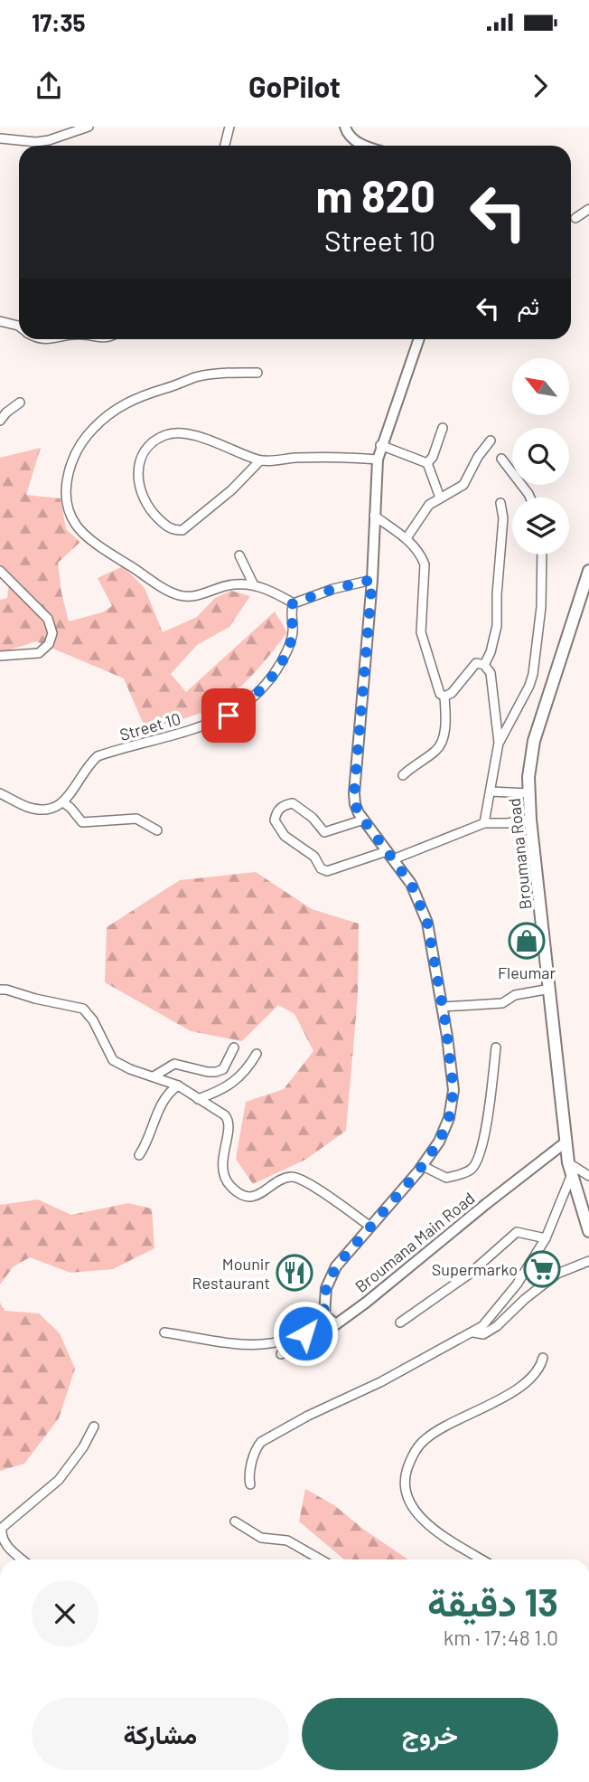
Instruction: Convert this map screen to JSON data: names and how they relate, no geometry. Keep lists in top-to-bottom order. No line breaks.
{"streets":{"main road":["Broumana Road"],"street":["Street 10","Broumana Main Road"]},"crossings":[["Broumana Road","Broumana Main Road"]],"places":{"shop":["Fleumar"],"supermarket":["Supermarko"],"restaurant":["Mounir Restaurant"]},"north":"top left","page":{"status":"17:35","header":"GoPilot","turn":["820 m","Street 10"],"then":"ثم","heading":["13 دقيقة","1.0 km · 17:48"],"buttons":["خروج","مشاركة"]}}
